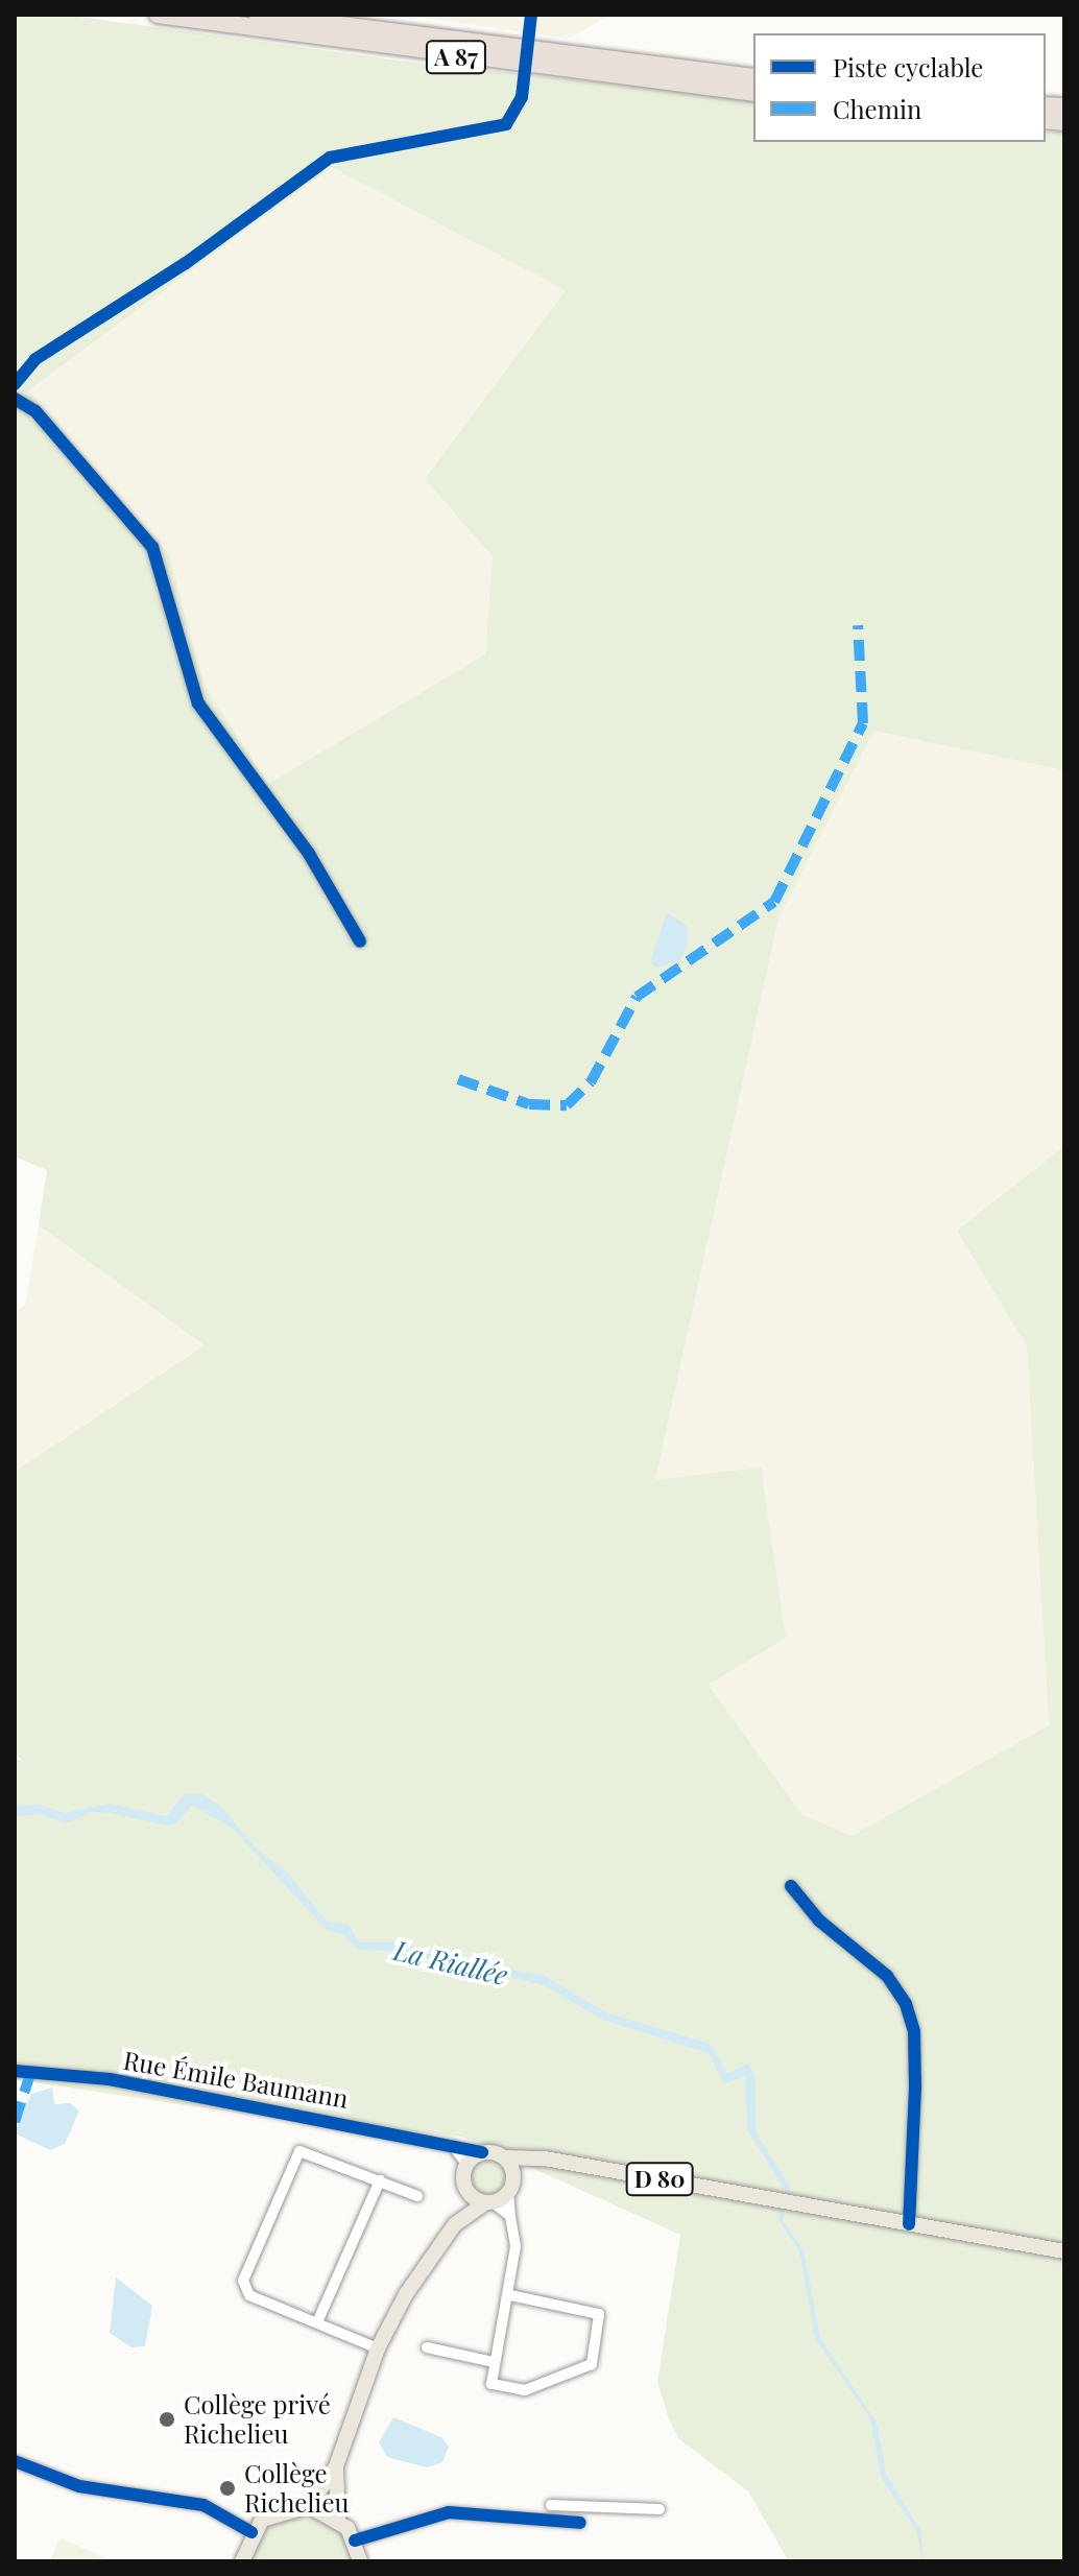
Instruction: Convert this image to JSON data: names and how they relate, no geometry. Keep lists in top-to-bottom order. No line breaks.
{"streets":{"highway":["A 87"],"main road":["D 80"],"street":["Rue Émile Baumann"]},"crossings":[["Rue Émile Baumann","D 80"]],"water":["La Riallée"],"places":["Collège privé Richelieu","Collège Richelieu"],"legend":["Piste cyclable","Chemin"]}
